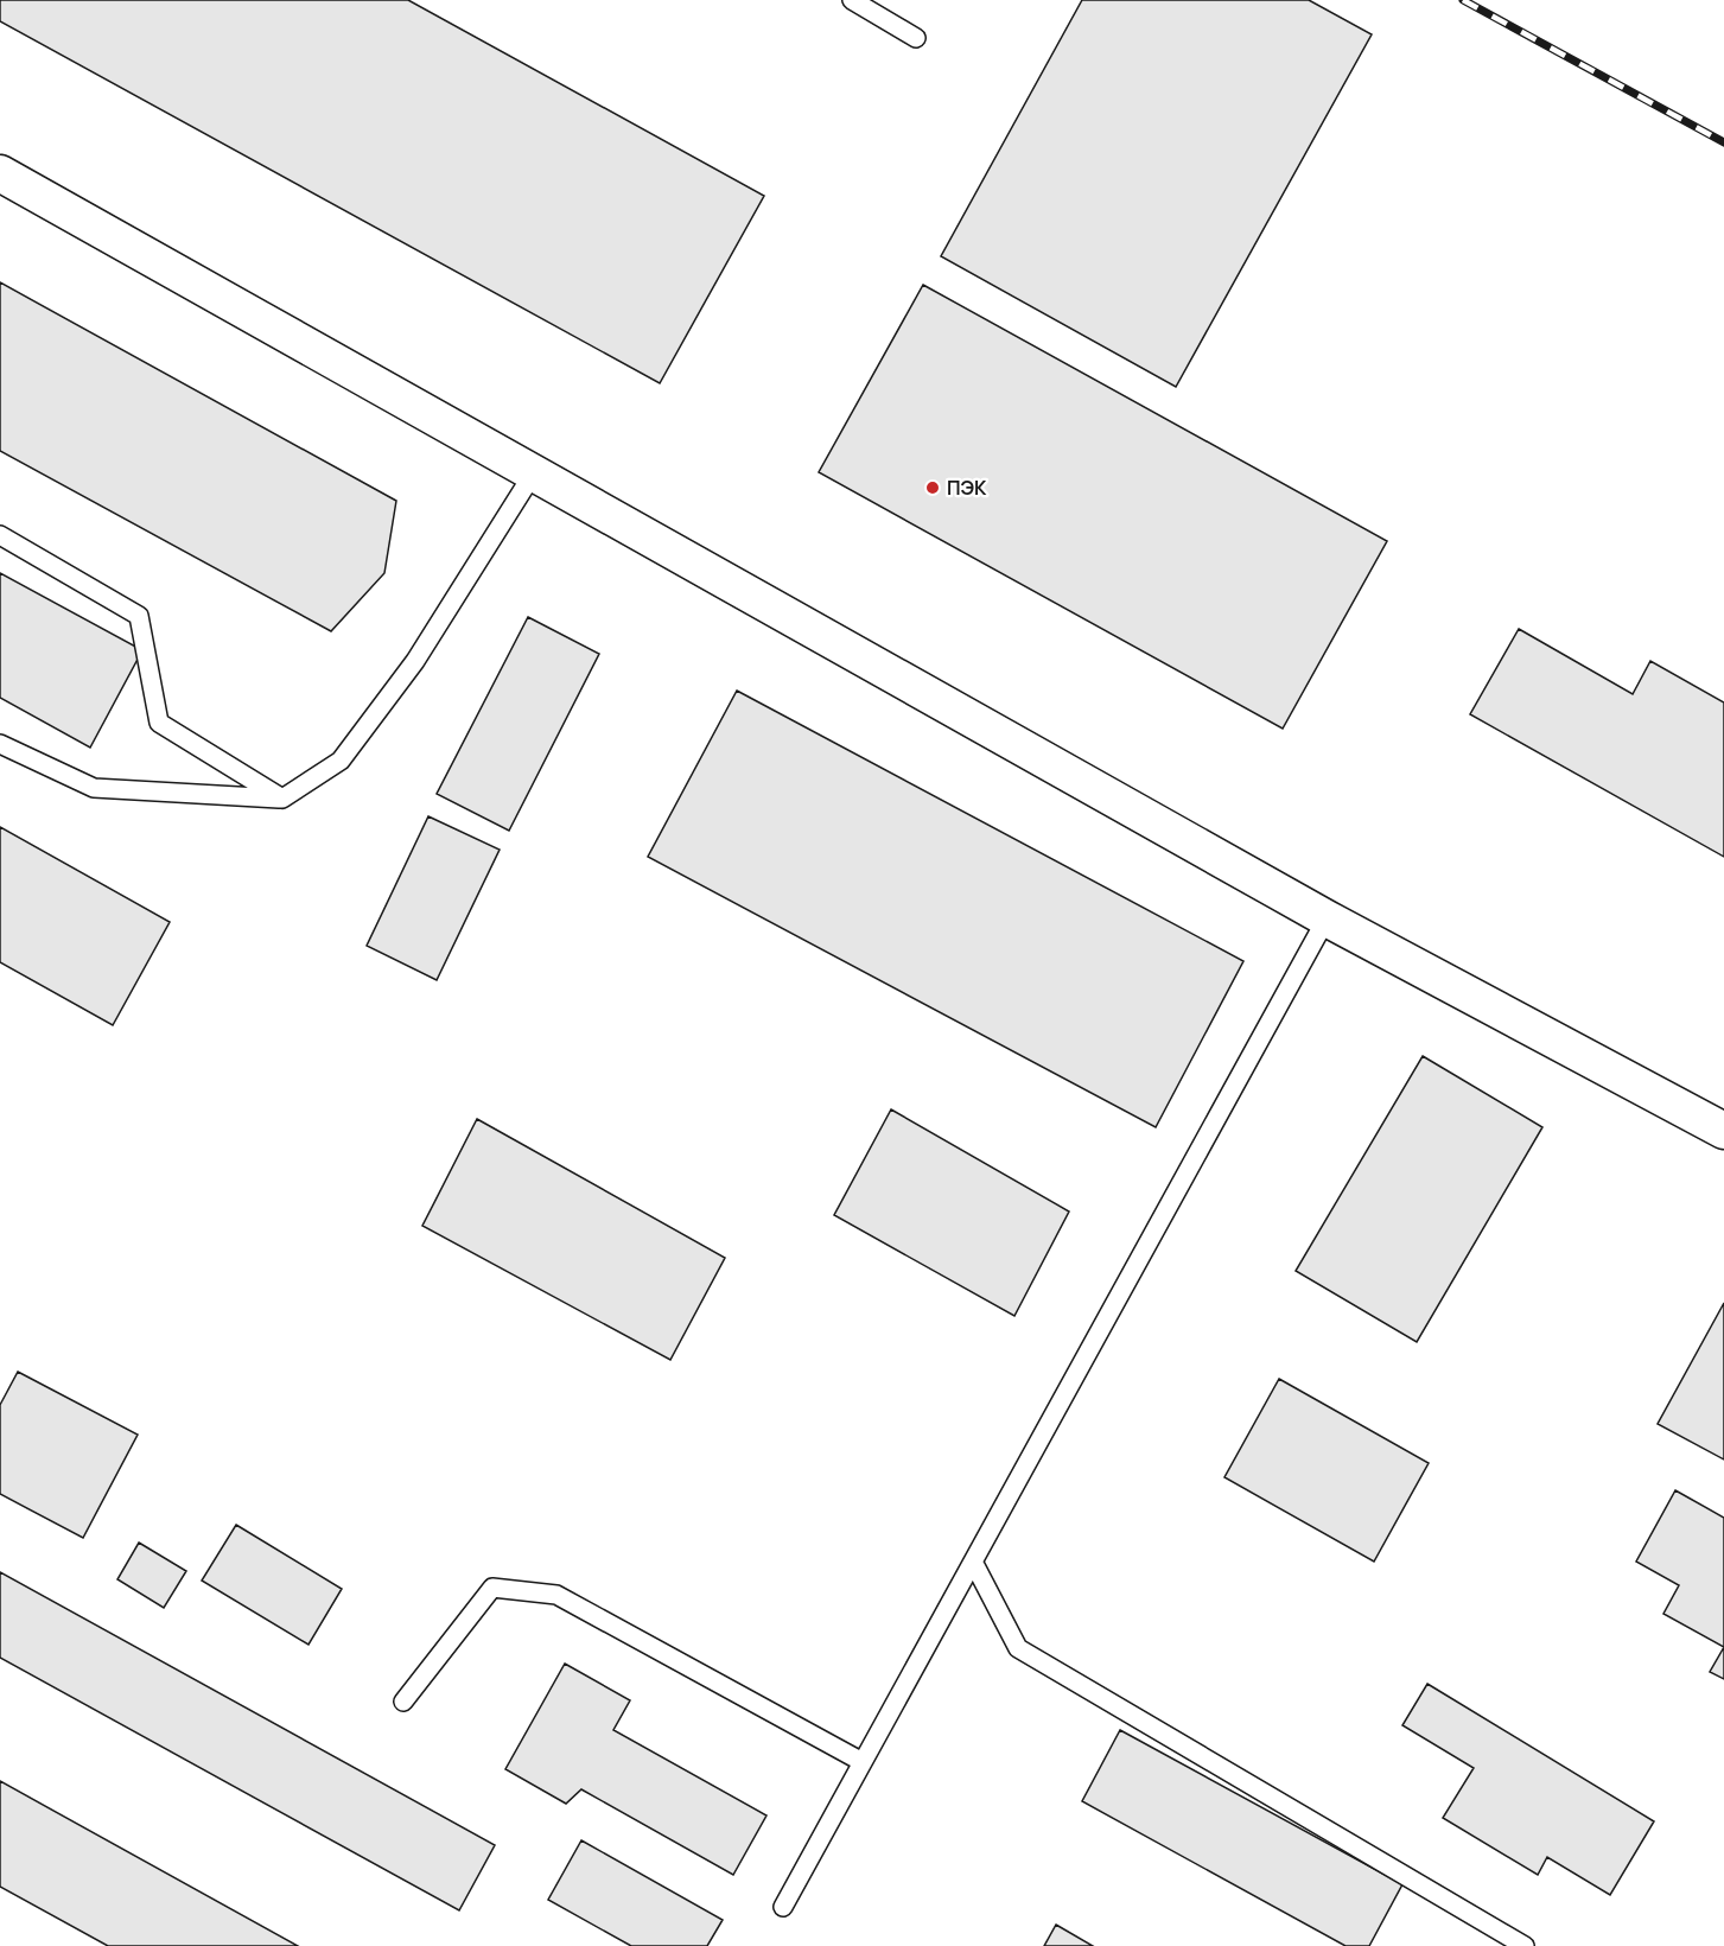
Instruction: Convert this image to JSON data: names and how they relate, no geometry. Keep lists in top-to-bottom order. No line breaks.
{"places":["ПЭК"]}
